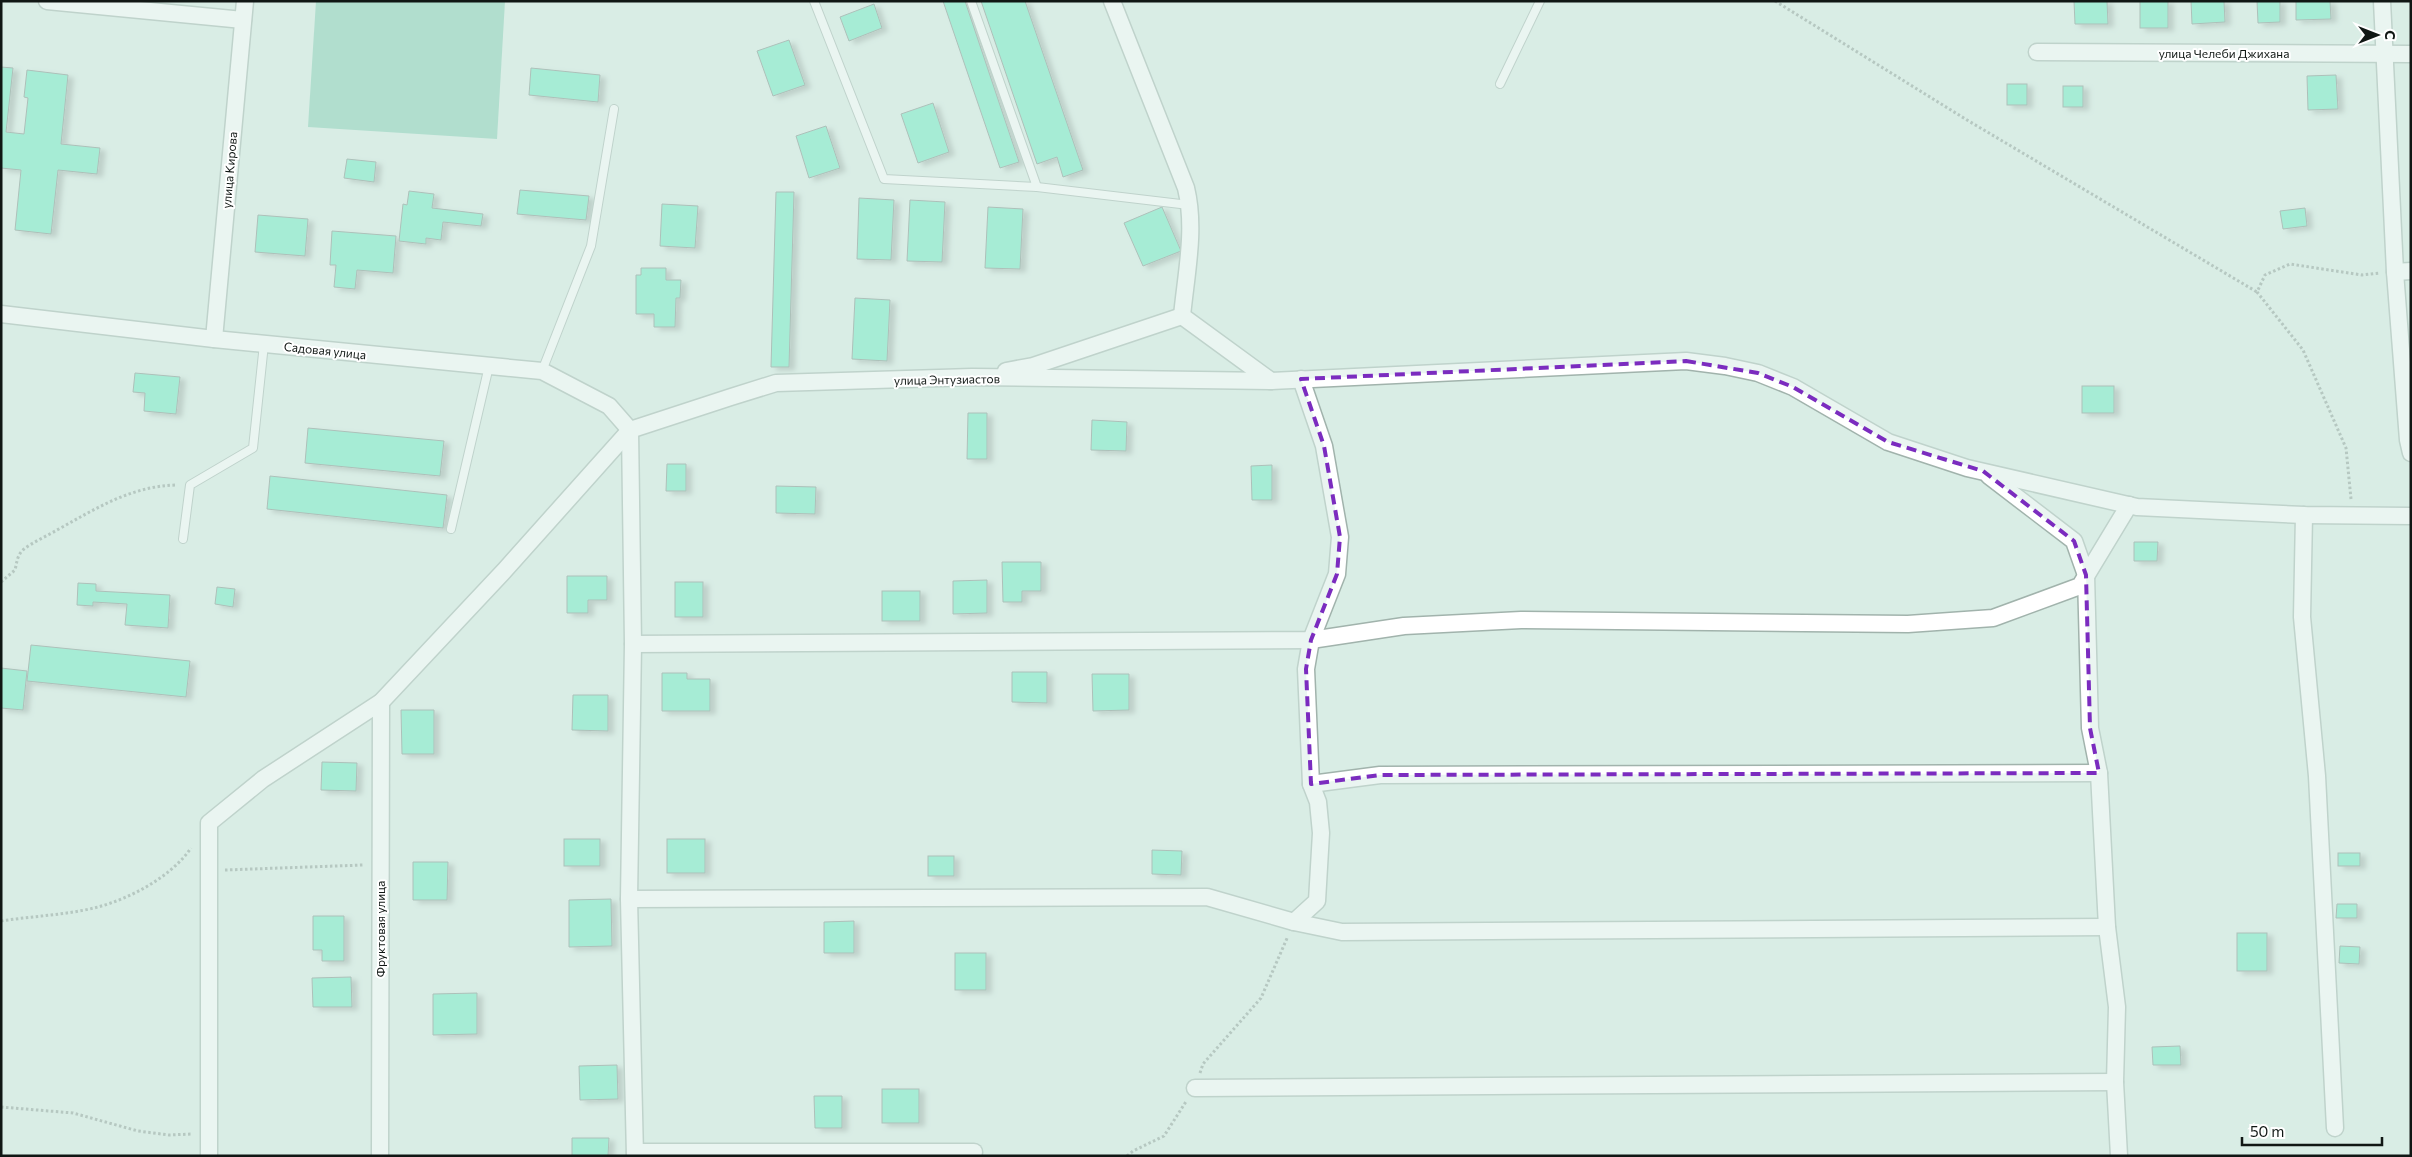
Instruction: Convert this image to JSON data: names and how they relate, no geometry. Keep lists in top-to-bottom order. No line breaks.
{"streets":{"street":["улица Челеби Джихана","улица Кирова","Садовая улица","улица Энтузиастов","Фруктовая улица"]},"crossings":[["улица Кирова","Садовая улица"],["Садовая улица","улица Энтузиастов"]],"scale_bar":"50 m","north":"right"}
